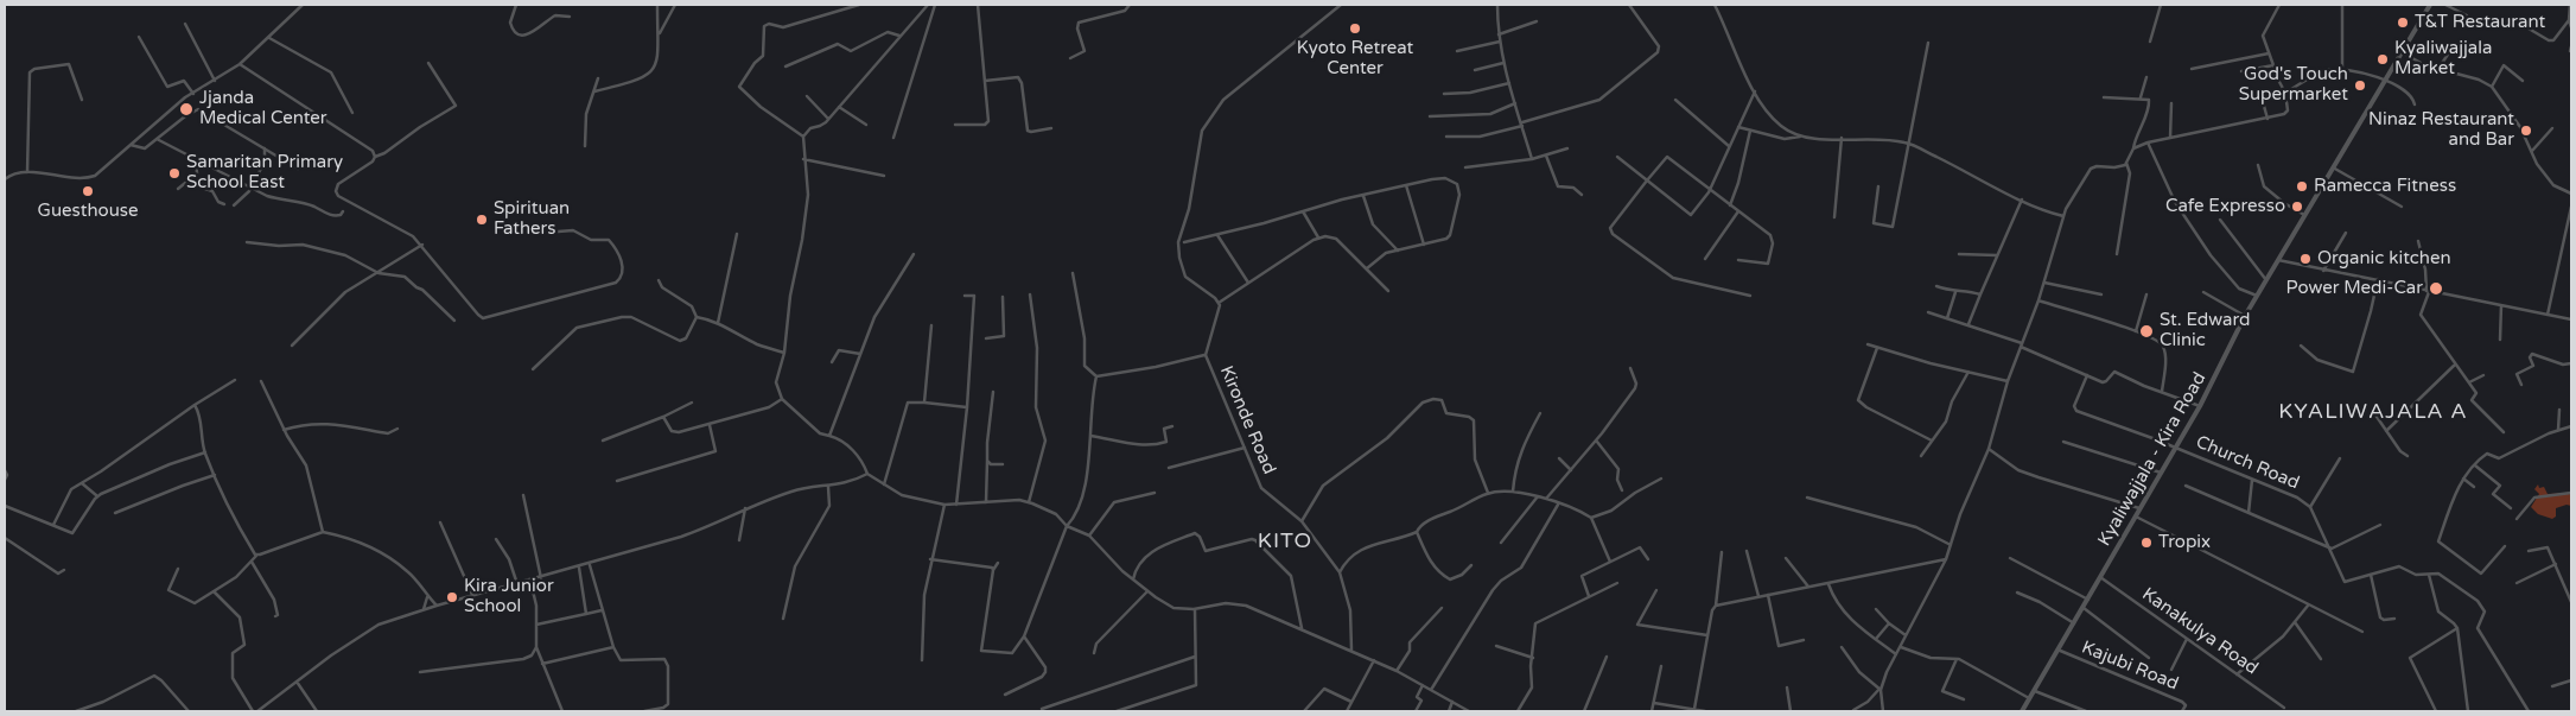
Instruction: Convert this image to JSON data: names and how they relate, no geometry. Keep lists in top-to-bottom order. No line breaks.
{"streets":{"street":["Kironde Road","Kyaliwajjala - Kira Road","Church Road","Kanakulya Road","Kajubi Road"]},"crossings":[["Kyaliwajjala - Kira Road","Church Road"],["Kyaliwajjala - Kira Road","Kanakulya Road"],["Kyaliwajjala - Kira Road","Kajubi Road"]],"districts":["KYALIWAJALA A","KITO"],"places":["T&T Restaurant","Kyoto Retreat Center","Kyaliwajjala Market","God's Touch Supermarket","Jjanda Medical Center","Ninaz Restaurant and Bar","Samaritan Primary School East","Ramecca Fitness","Guesthouse","Cafe Expresso","Spirituan Fathers","Organic kitchen","Power Medi-Car","St. Edward Clinic","Tropix","Kira Junior School"]}
